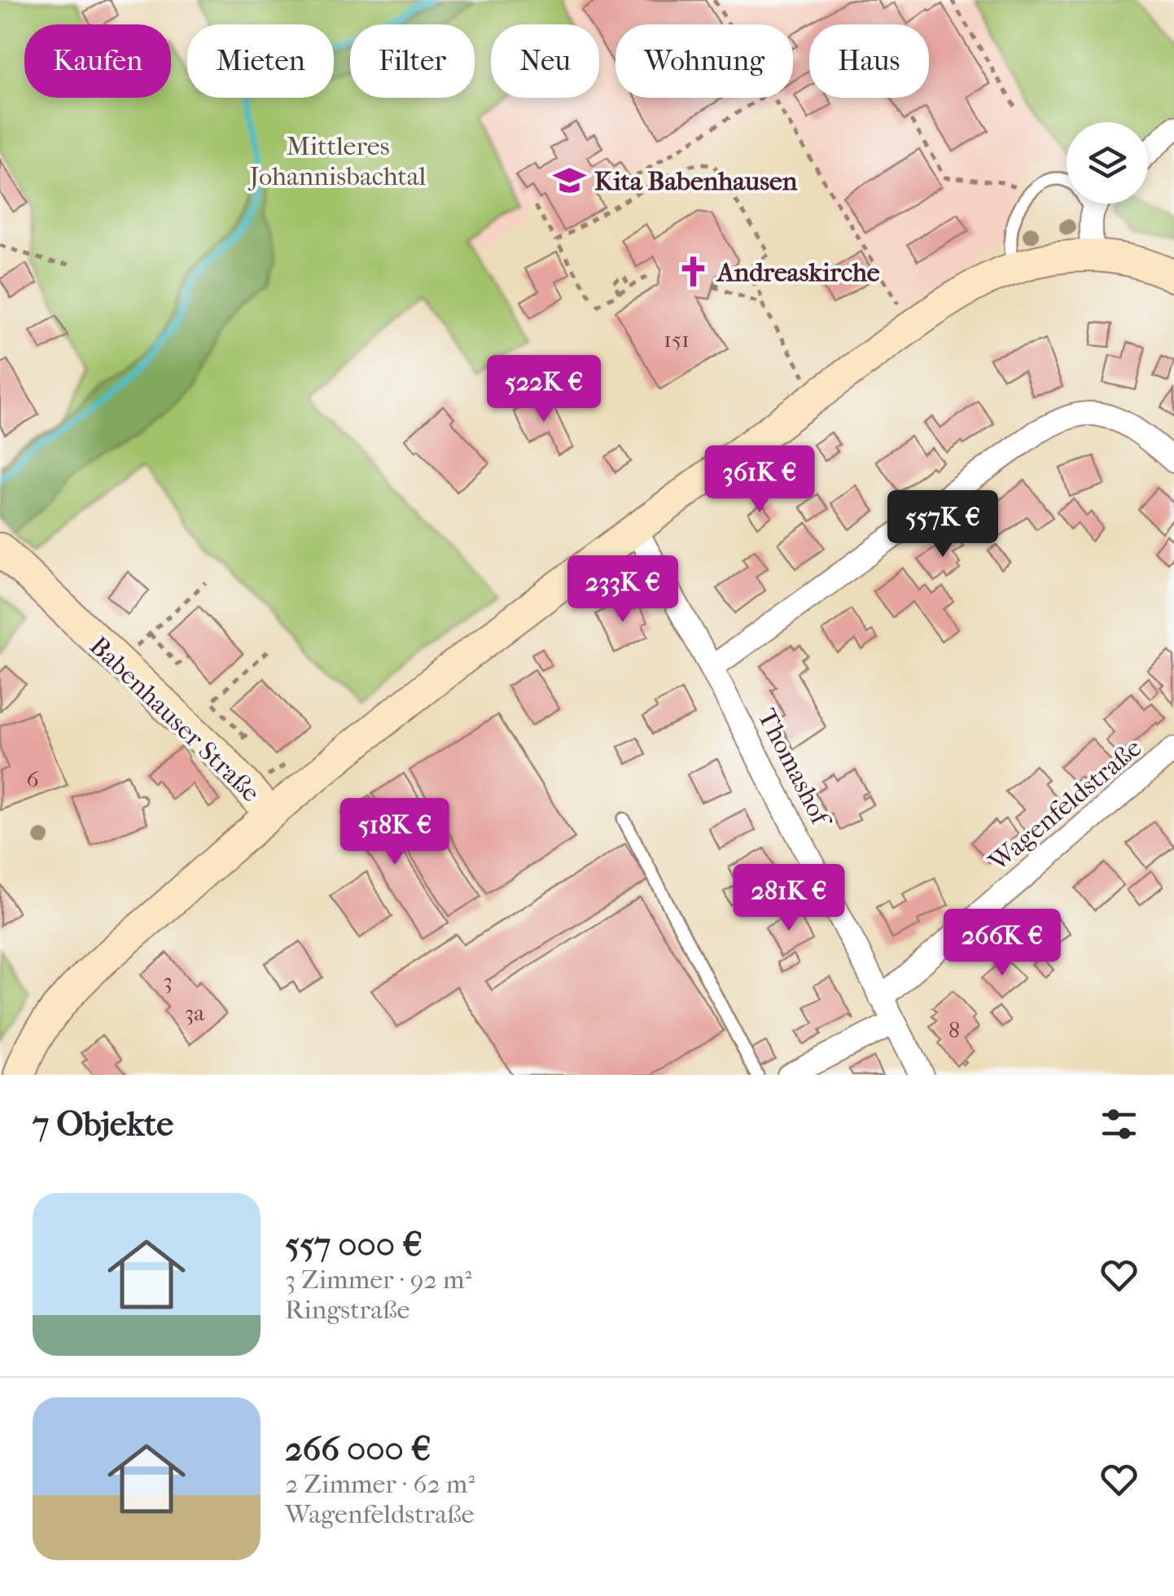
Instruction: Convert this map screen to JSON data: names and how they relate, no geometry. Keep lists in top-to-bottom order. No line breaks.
{"streets":{"main road":["Babenhauser Straße"],"street":["Thomashof","Wagenfeldstraße"]},"crossings":[["Babenhauser Straße","Thomashof"],["Thomashof","Wagenfeldstraße"]],"parks":["Mittleres Johannisbachtal"],"places":{"school or university":["Kita Babenhausen"],"church":["Andreaskirche"]},"house_numbers":["151","6","3","3a","8"],"page":{"chip":["Kaufen","Mieten","Filter","Neu","Wohnung","Haus"],"price":["522K €","361K €","557K €","233K €","518K €","281K €","266K €"],"heading":"7 Objekte","list":[{"name":"557 000 €","note":"3 Zimmer · 92 m² · Ringstraße"},{"name":"266 000 €","note":"2 Zimmer · 62 m² · Wagenfeldstraße"}]}}
